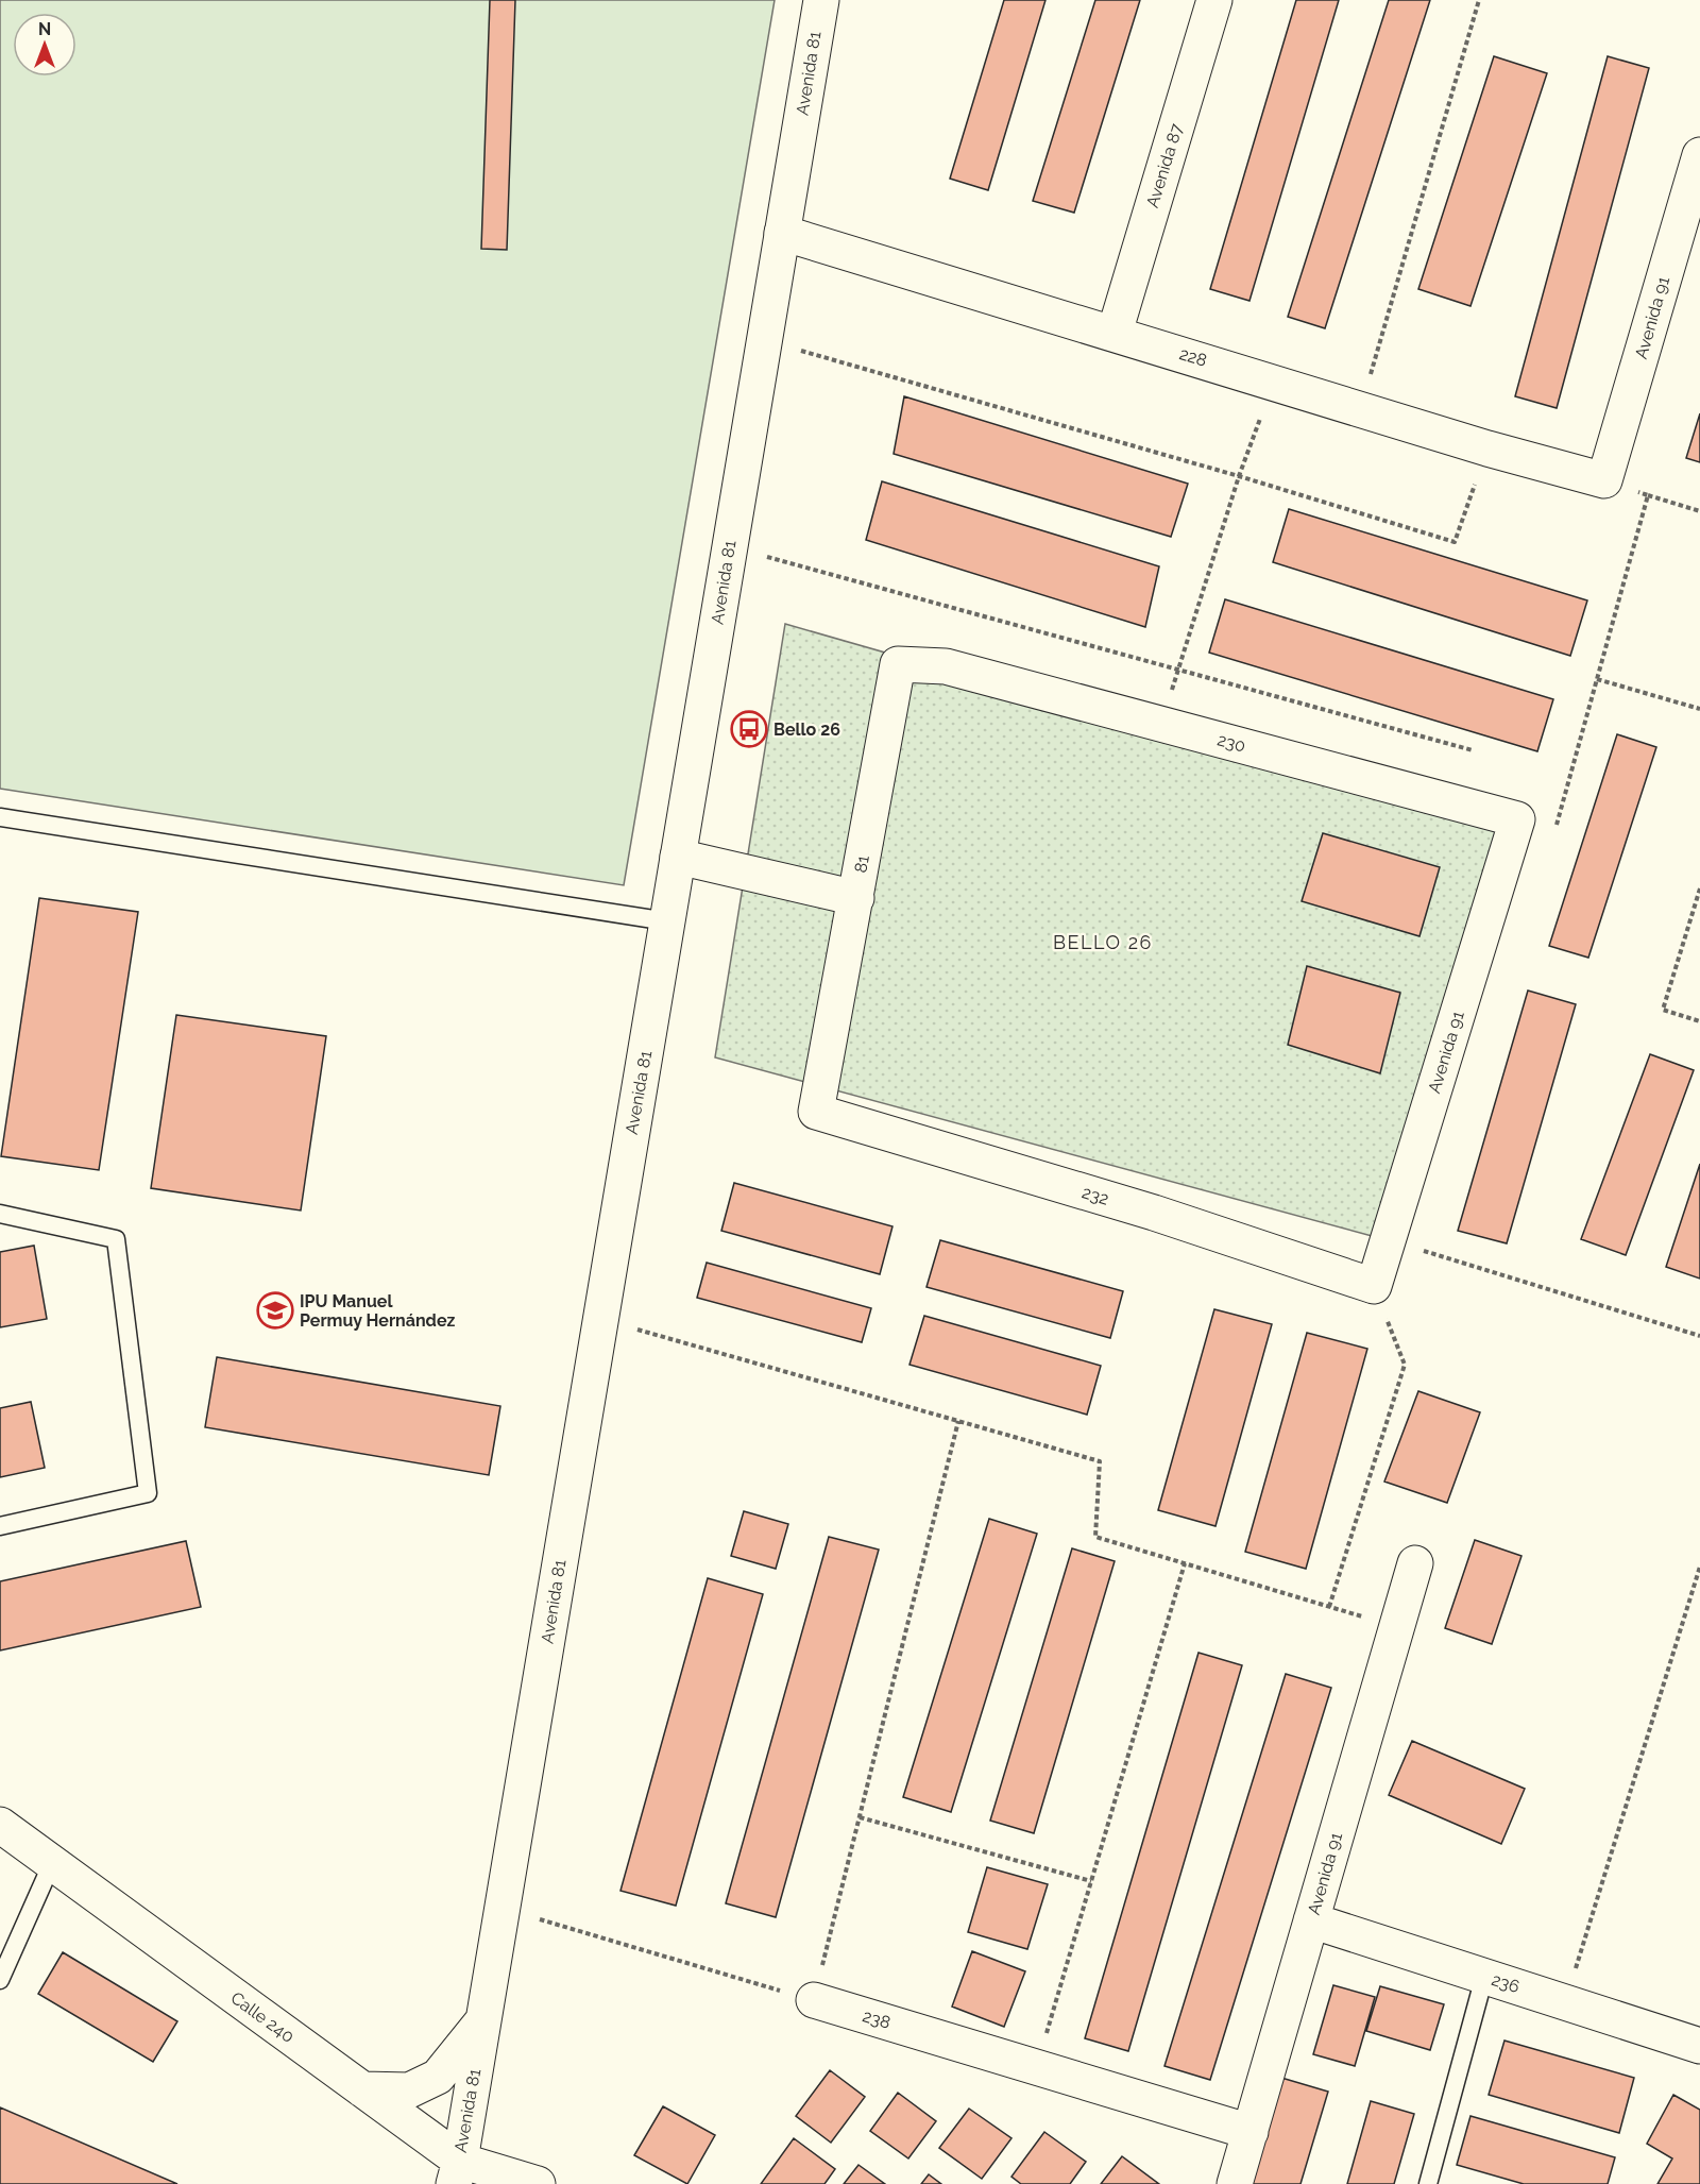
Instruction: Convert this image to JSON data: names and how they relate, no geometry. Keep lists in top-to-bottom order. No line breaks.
{"streets":{"street":["Avenida 81","Avenida 87","Avenida 91","228","230","81","232","236","Calle 240","238"]},"crossings":[["Avenida 81","228"],["Avenida 81","Calle 240"],["Avenida 87","228"],["Avenida 91","228"],["Avenida 91","230"],["Avenida 91","232"],["Avenida 91","236"],["Avenida 91","238"],["230","81"],["81","232"]],"districts":["BELLO 26"],"places":{"bus stop":["Bello 26"],"school or university":["IPU Manuel Permuy Hernández"]},"north":"top"}
